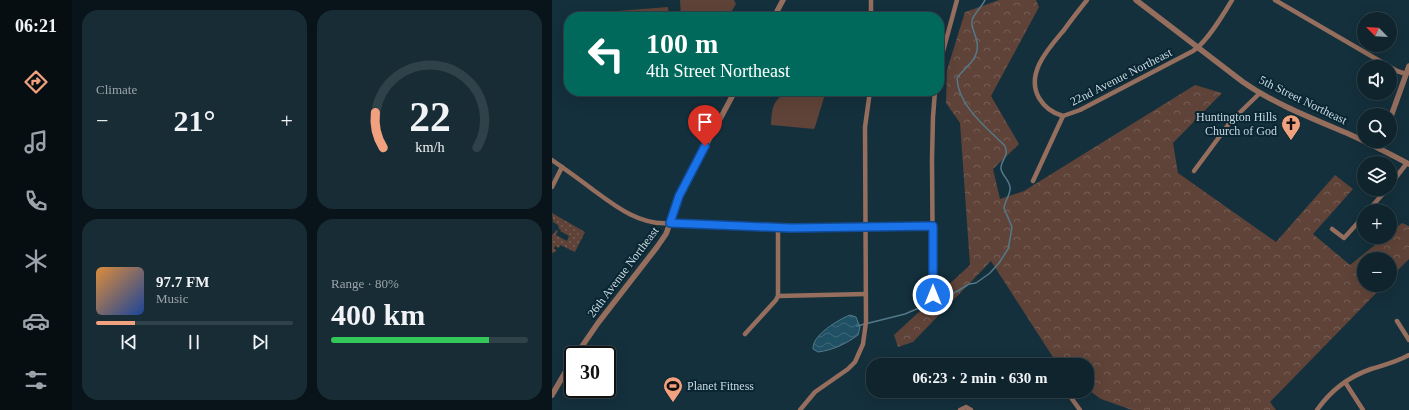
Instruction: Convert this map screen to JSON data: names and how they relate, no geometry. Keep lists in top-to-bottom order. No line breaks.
{"streets":{"street":["22nd Avenue Northeast","5th Street Northeast","26th Avenue Northeast"]},"crossings":[["22nd Avenue Northeast","5th Street Northeast"]],"places":{"church":["Huntington Hills Church of God"],"sports":["Planet Fitness"]},"north":"top left","page":{"tabs":"06:21","tile":["Climate",["Range · 80%","400 km"]],"map_buttons":["+","−"],"turn":["100 m","4th Street Northeast"],"heat":["−","21°","+"],"song":["97.7 FM","Music"],"limit":"30","trip":"06:23 · 2 min · 630 m","gauge":["22","km/h"]}}
